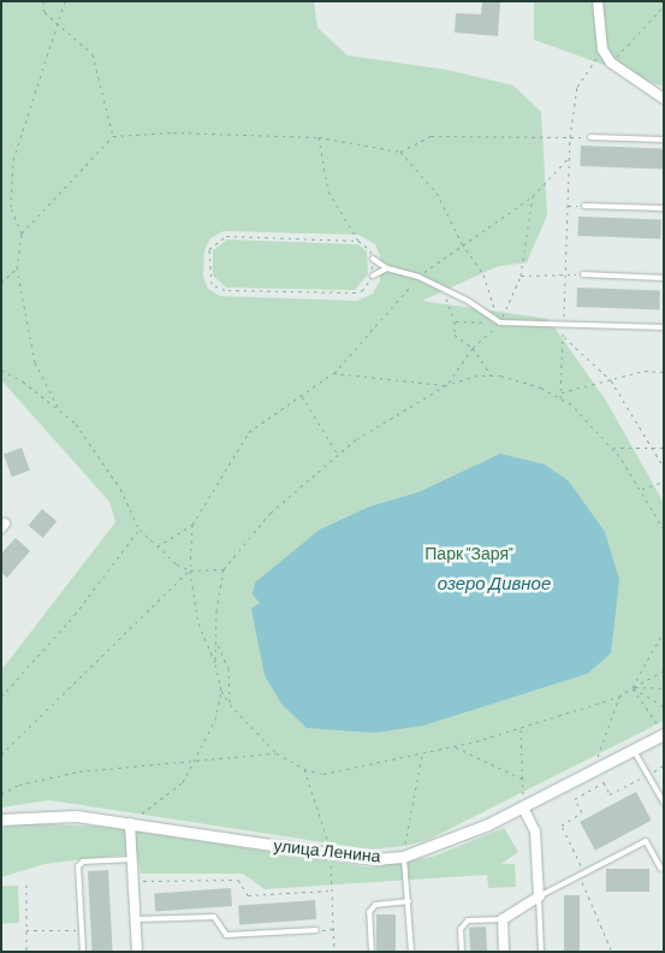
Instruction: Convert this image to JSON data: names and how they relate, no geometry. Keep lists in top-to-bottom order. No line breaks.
{"streets":{"street":["улица Ленина"]},"water":["озеро Дивное"],"parks":["Парк \"Заря\""]}
